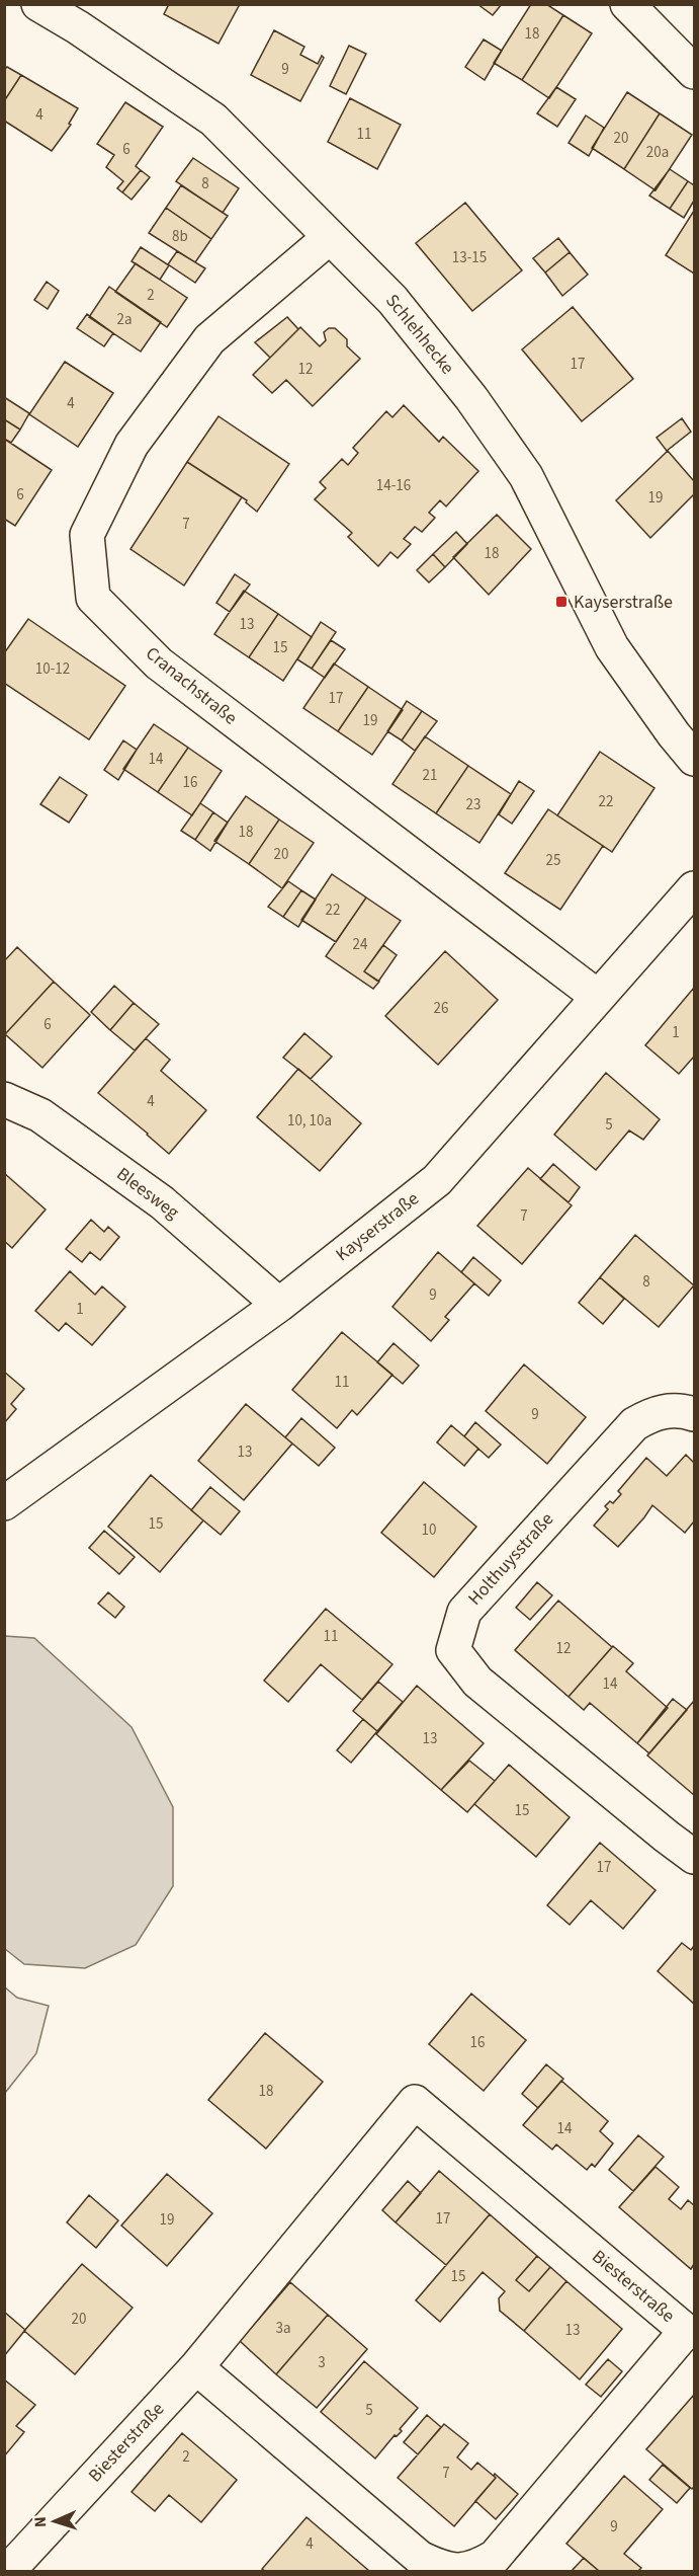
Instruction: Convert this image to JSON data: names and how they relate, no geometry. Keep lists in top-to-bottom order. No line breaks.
{"streets":{"street":["Schlehhecke","Cranachstraße","Bleesweg","Kayserstraße","Holthuysstraße","Biesterstraße"]},"crossings":[["Schlehhecke","Cranachstraße"],["Cranachstraße","Kayserstraße"],["Bleesweg","Kayserstraße"]],"places":{"transit":["Kayserstraße"]},"house_numbers":["18","9","4","11","20","6","20a","8","8b","13-15","2","2a","17","12","4","14-16","6","19","7","18","13","15","10-12","17","19","14","21","16","22","23","18","20","25","22","24","26","6","1","4","10, 10a","5","7","8","9","1","11","9","13","15","10","11","12","14","13","15","17","16","18","14","17","19","15","20","3a","13","3","5","2","7","9","4"],"north":"left"}
